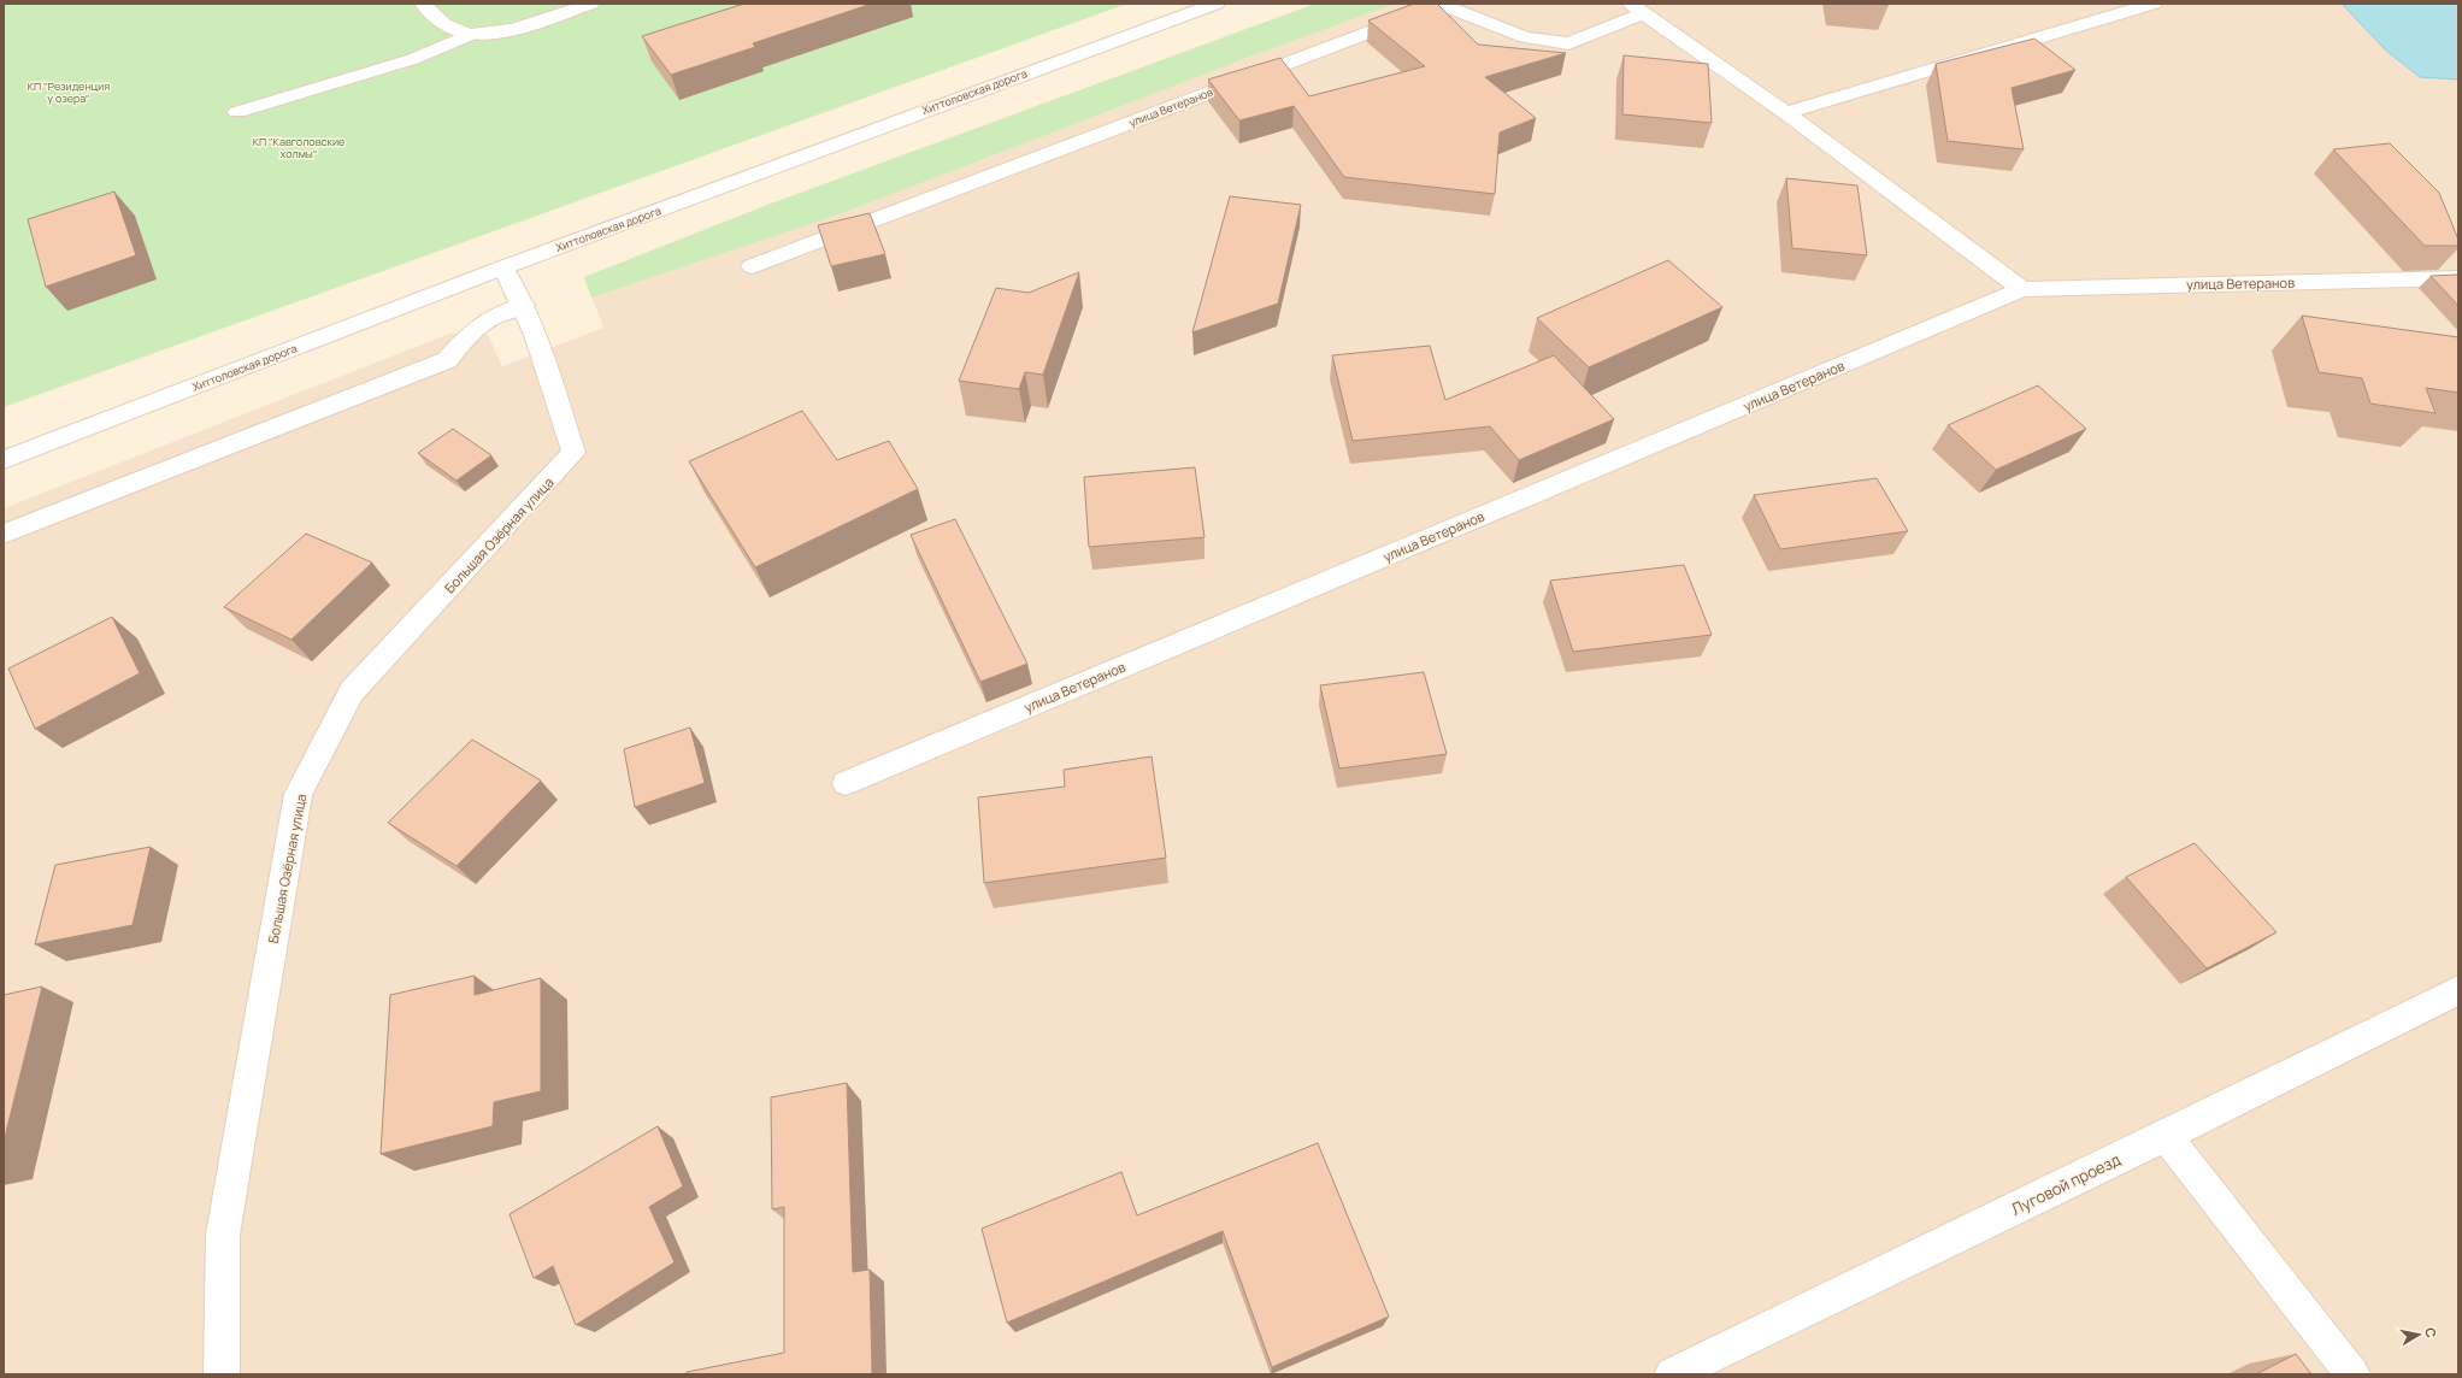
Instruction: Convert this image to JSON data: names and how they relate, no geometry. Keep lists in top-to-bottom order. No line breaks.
{"streets":{"street":["Хиттоловская дорога","улица Ветеранов","Большая Озёрная улица","Луговой проезд"]},"crossings":[["Хиттоловская дорога","Большая Озёрная улица"]],"parks":["КП \"Резиденция у озера\"","КП \"Кавголовские холмы\""],"north":"right"}
